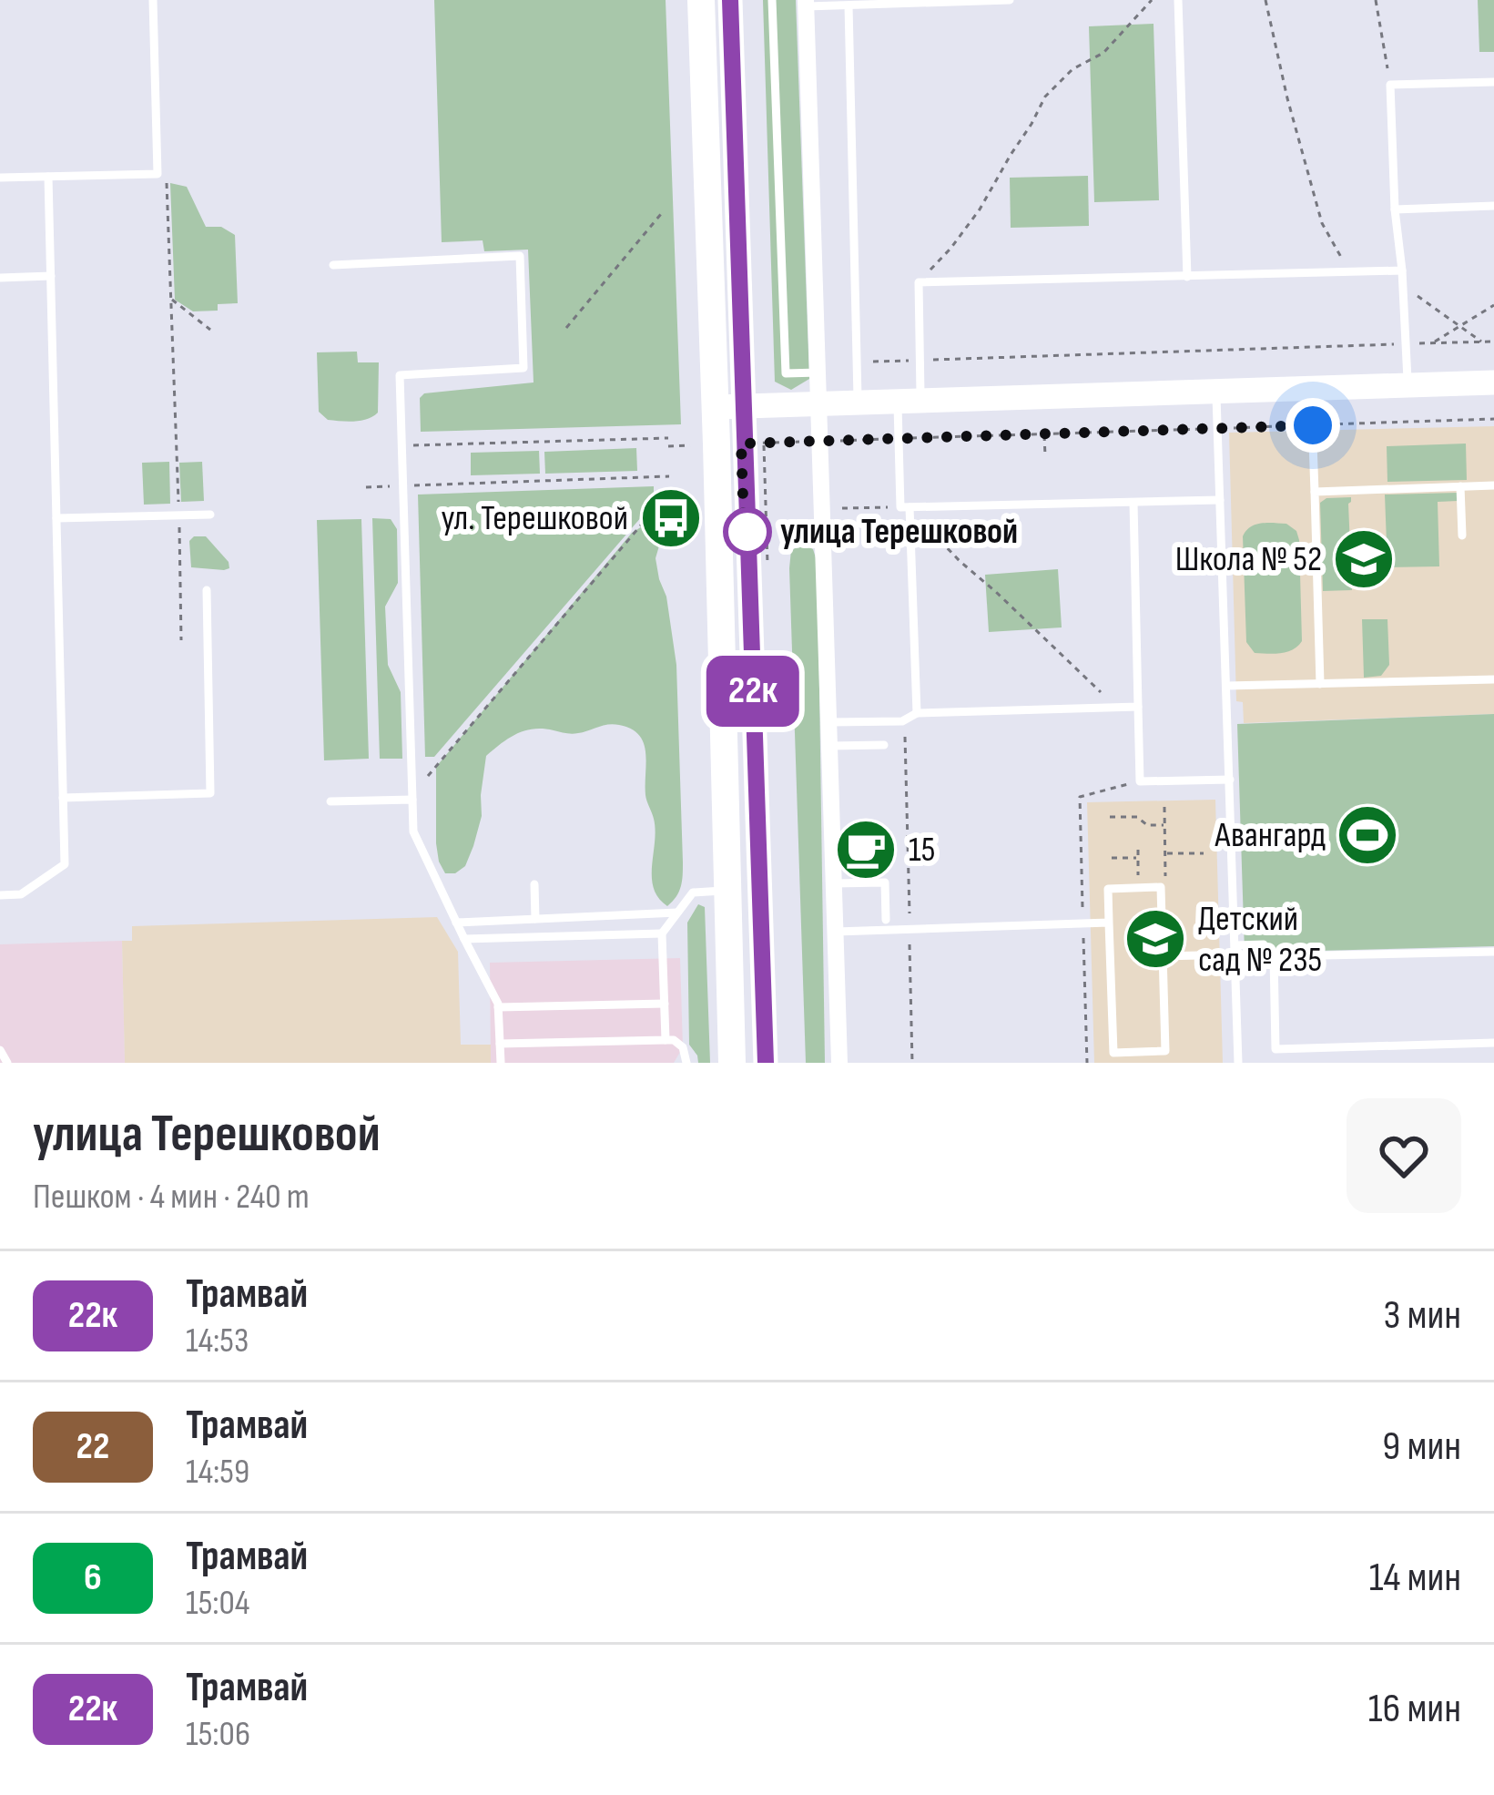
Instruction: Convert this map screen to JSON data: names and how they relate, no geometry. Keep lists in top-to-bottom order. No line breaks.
{"places":{"bus stop":["ул. Терешковой"],"other":["улица Терешковой"],"school or university":["Школа № 52","Детский сад № 235"],"sports":["Авангард"],"cafe":["15"]},"lines":["tram line 22к"],"page":{"on_map":"22к","heading":["улица Терешковой","Пешком · 4 мин · 240 m"],"list":[{"mark":"22к","name":"Трамвай","note":"14:53","value":"3 мин"},{"mark":"22","name":"Трамвай","note":"14:59","value":"9 мин"},{"mark":"6","name":"Трамвай","note":"15:04","value":"14 мин"},{"mark":"22к","name":"Трамвай","note":"15:06","value":"16 мин"}]}}
